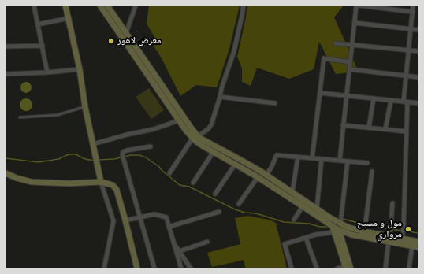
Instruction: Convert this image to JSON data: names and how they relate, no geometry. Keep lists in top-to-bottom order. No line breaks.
{"places":["معرض لاهور","مول و مسبح مرواري"]}
